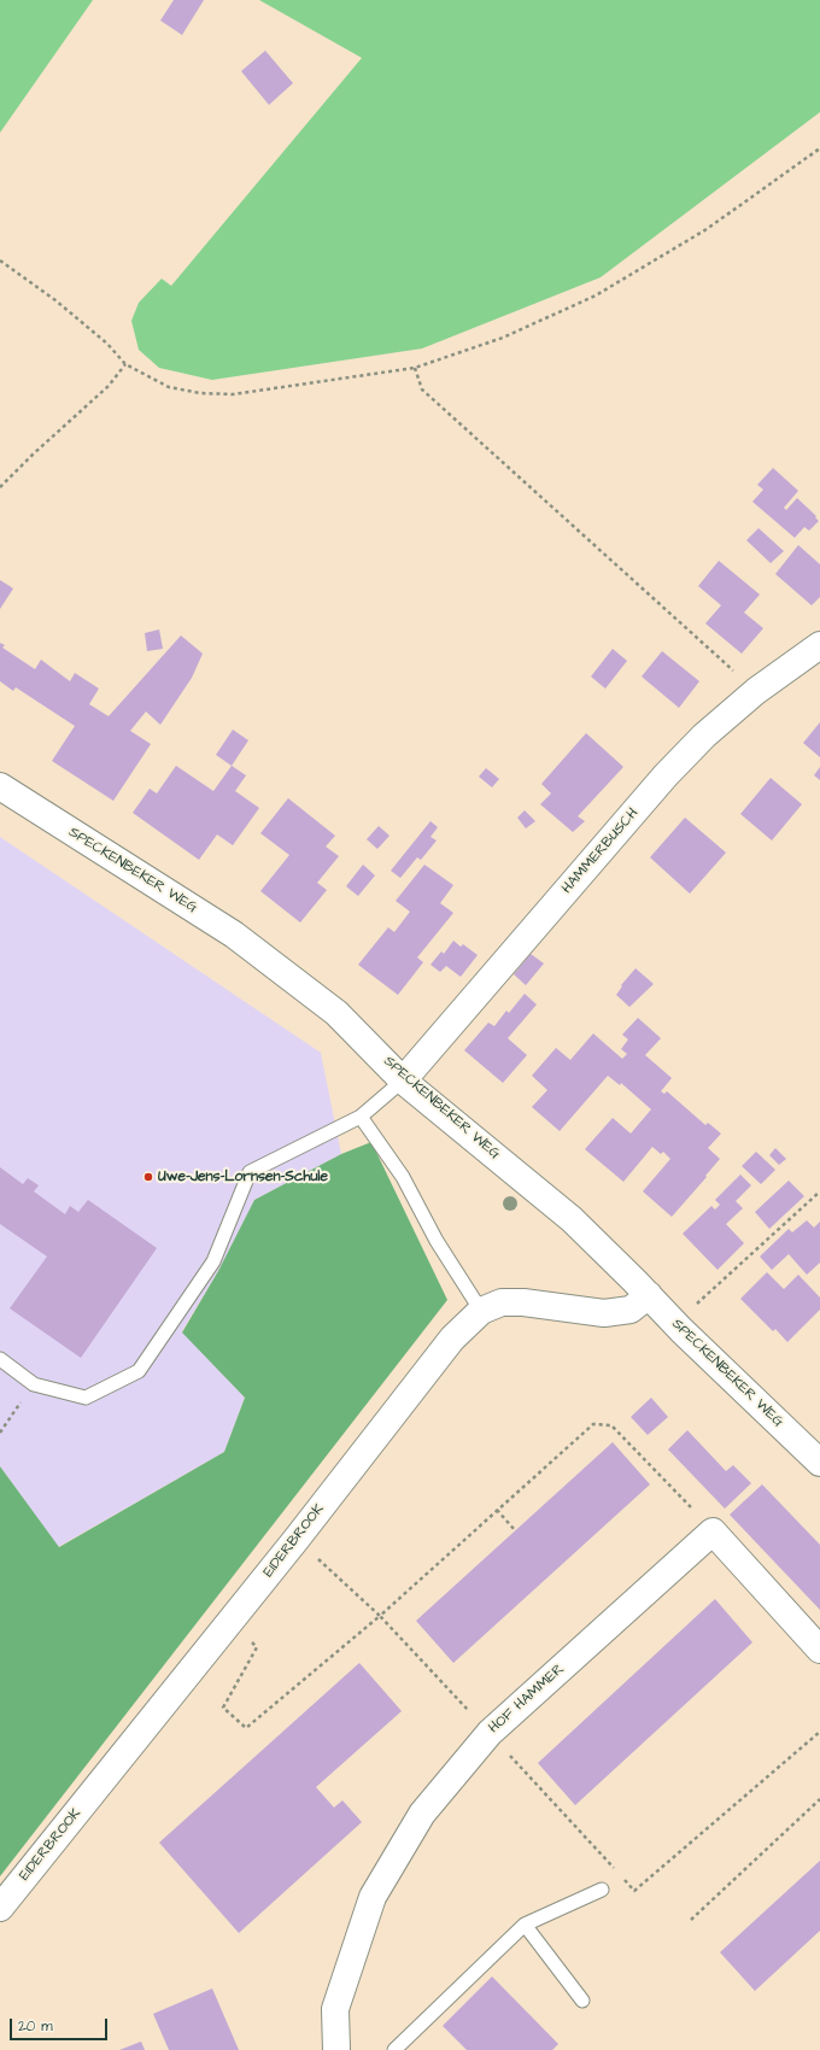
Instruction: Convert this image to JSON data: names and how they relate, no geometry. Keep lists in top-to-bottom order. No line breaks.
{"streets":{"street":["HAMMERBUSCH","SPECKENBEKER WEG","EIDERBROOK","HOF HAMMER"]},"crossings":[["HAMMERBUSCH","SPECKENBEKER WEG"],["SPECKENBEKER WEG","EIDERBROOK"]],"places":["Uwe-Jens-Lornsen-Schule"],"scale_bar":"20 m"}
